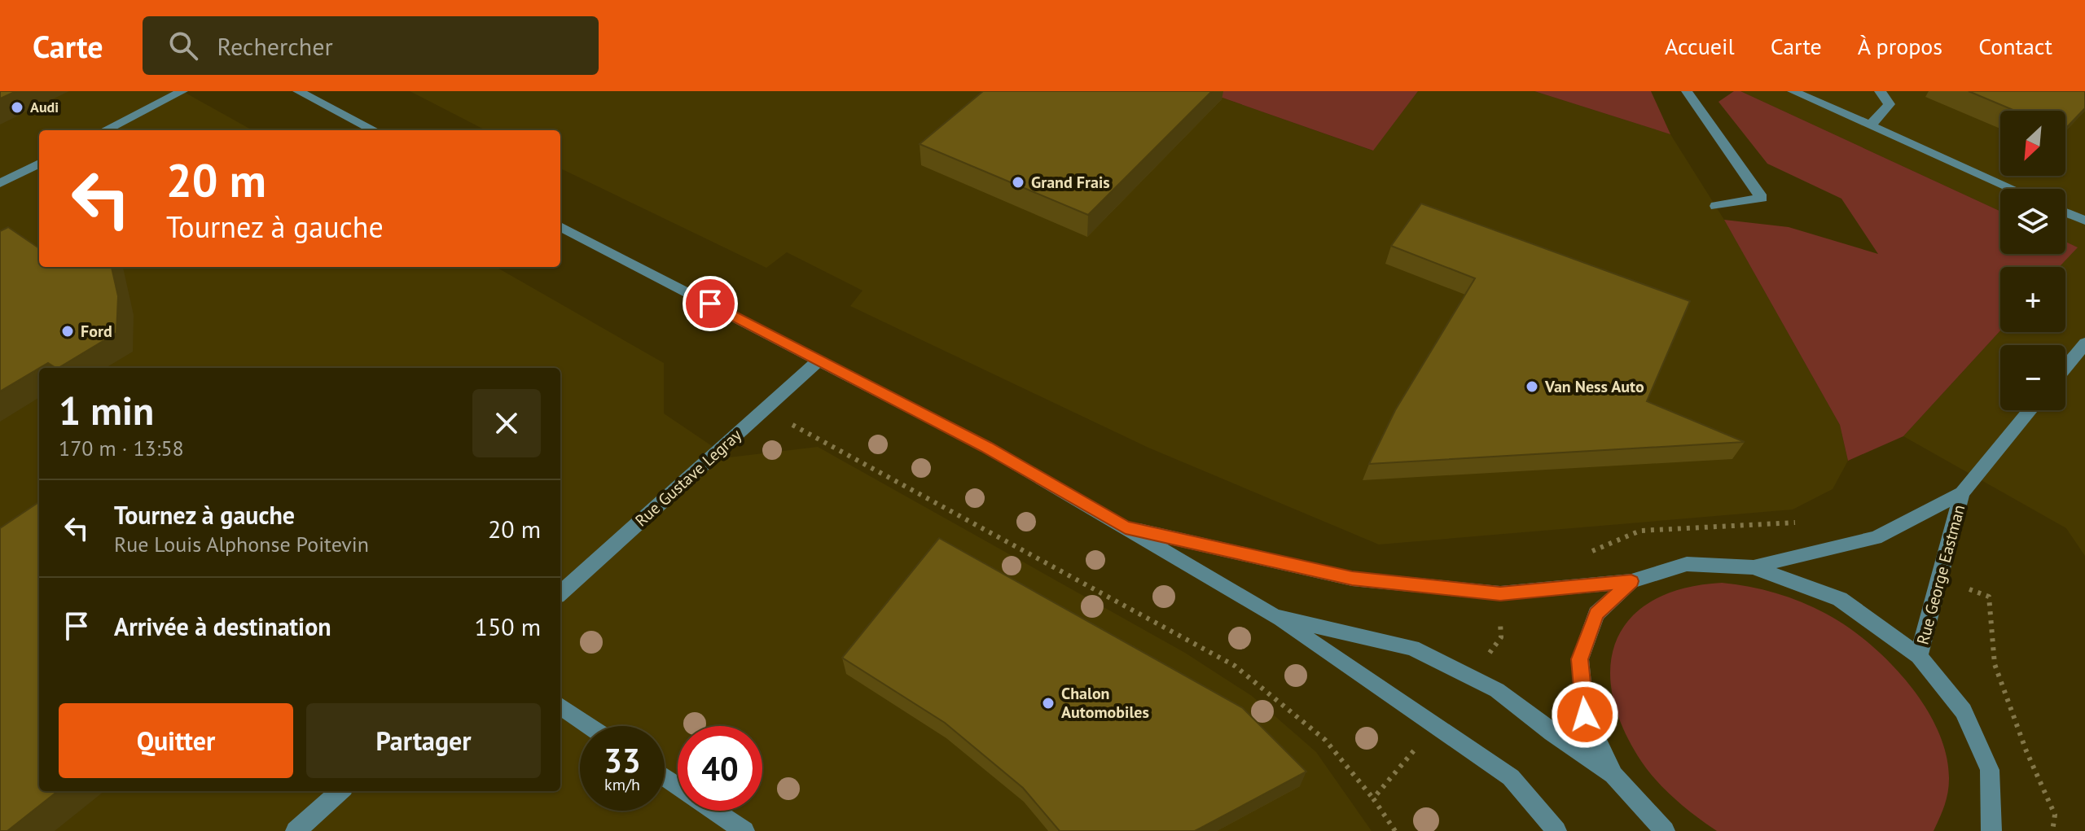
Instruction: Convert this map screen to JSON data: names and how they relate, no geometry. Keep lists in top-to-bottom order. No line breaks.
{"streets":{"street":["Rue Gustave Legray","Rue George Eastman"]},"places":["Audi","Grand Frais","Ford","Van Ness Auto","Chalon Automobiles"],"north":"bottom left","page":{"header":"Carte","search":"Rechercher","nav":["Accueil","Carte","À propos","Contact"],"map_buttons":["+","−"],"turn":["20 m","Tournez à gauche"],"heading":["1 min","170 m · 13:58"],"list":[{"name":"Tournez à gauche","note":"Rue Louis Alphonse Poitevin","value":"20 m"},{"name":"Arrivée à destination","value":"150 m"}],"buttons":["Quitter","Partager"],"speed":"33 km/h","limit":"40"}}
